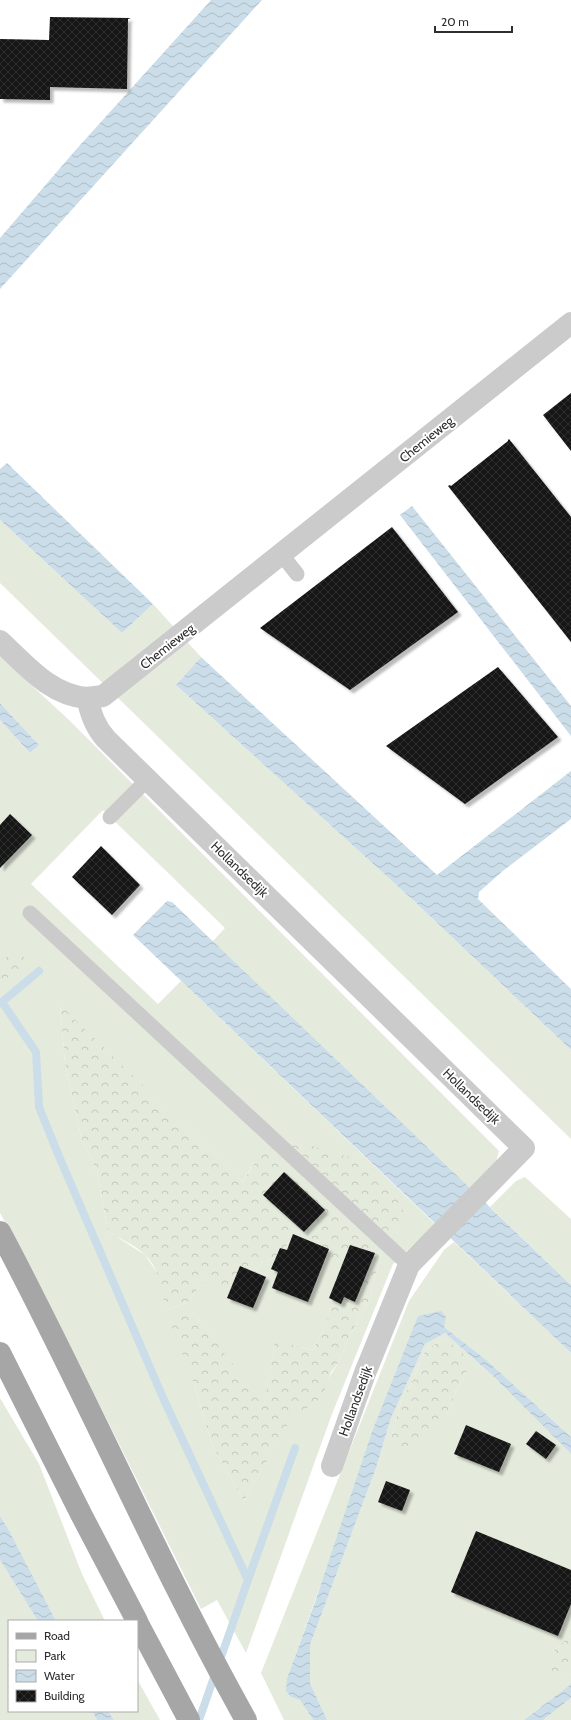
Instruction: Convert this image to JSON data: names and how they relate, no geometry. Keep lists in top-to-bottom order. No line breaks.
{"streets":{"street":["Chemieweg","Hollandsedijk"]},"crossings":[["Chemieweg","Hollandsedijk"]],"legend":["Road","Park","Water","Building"],"scale_bar":"20 m"}
